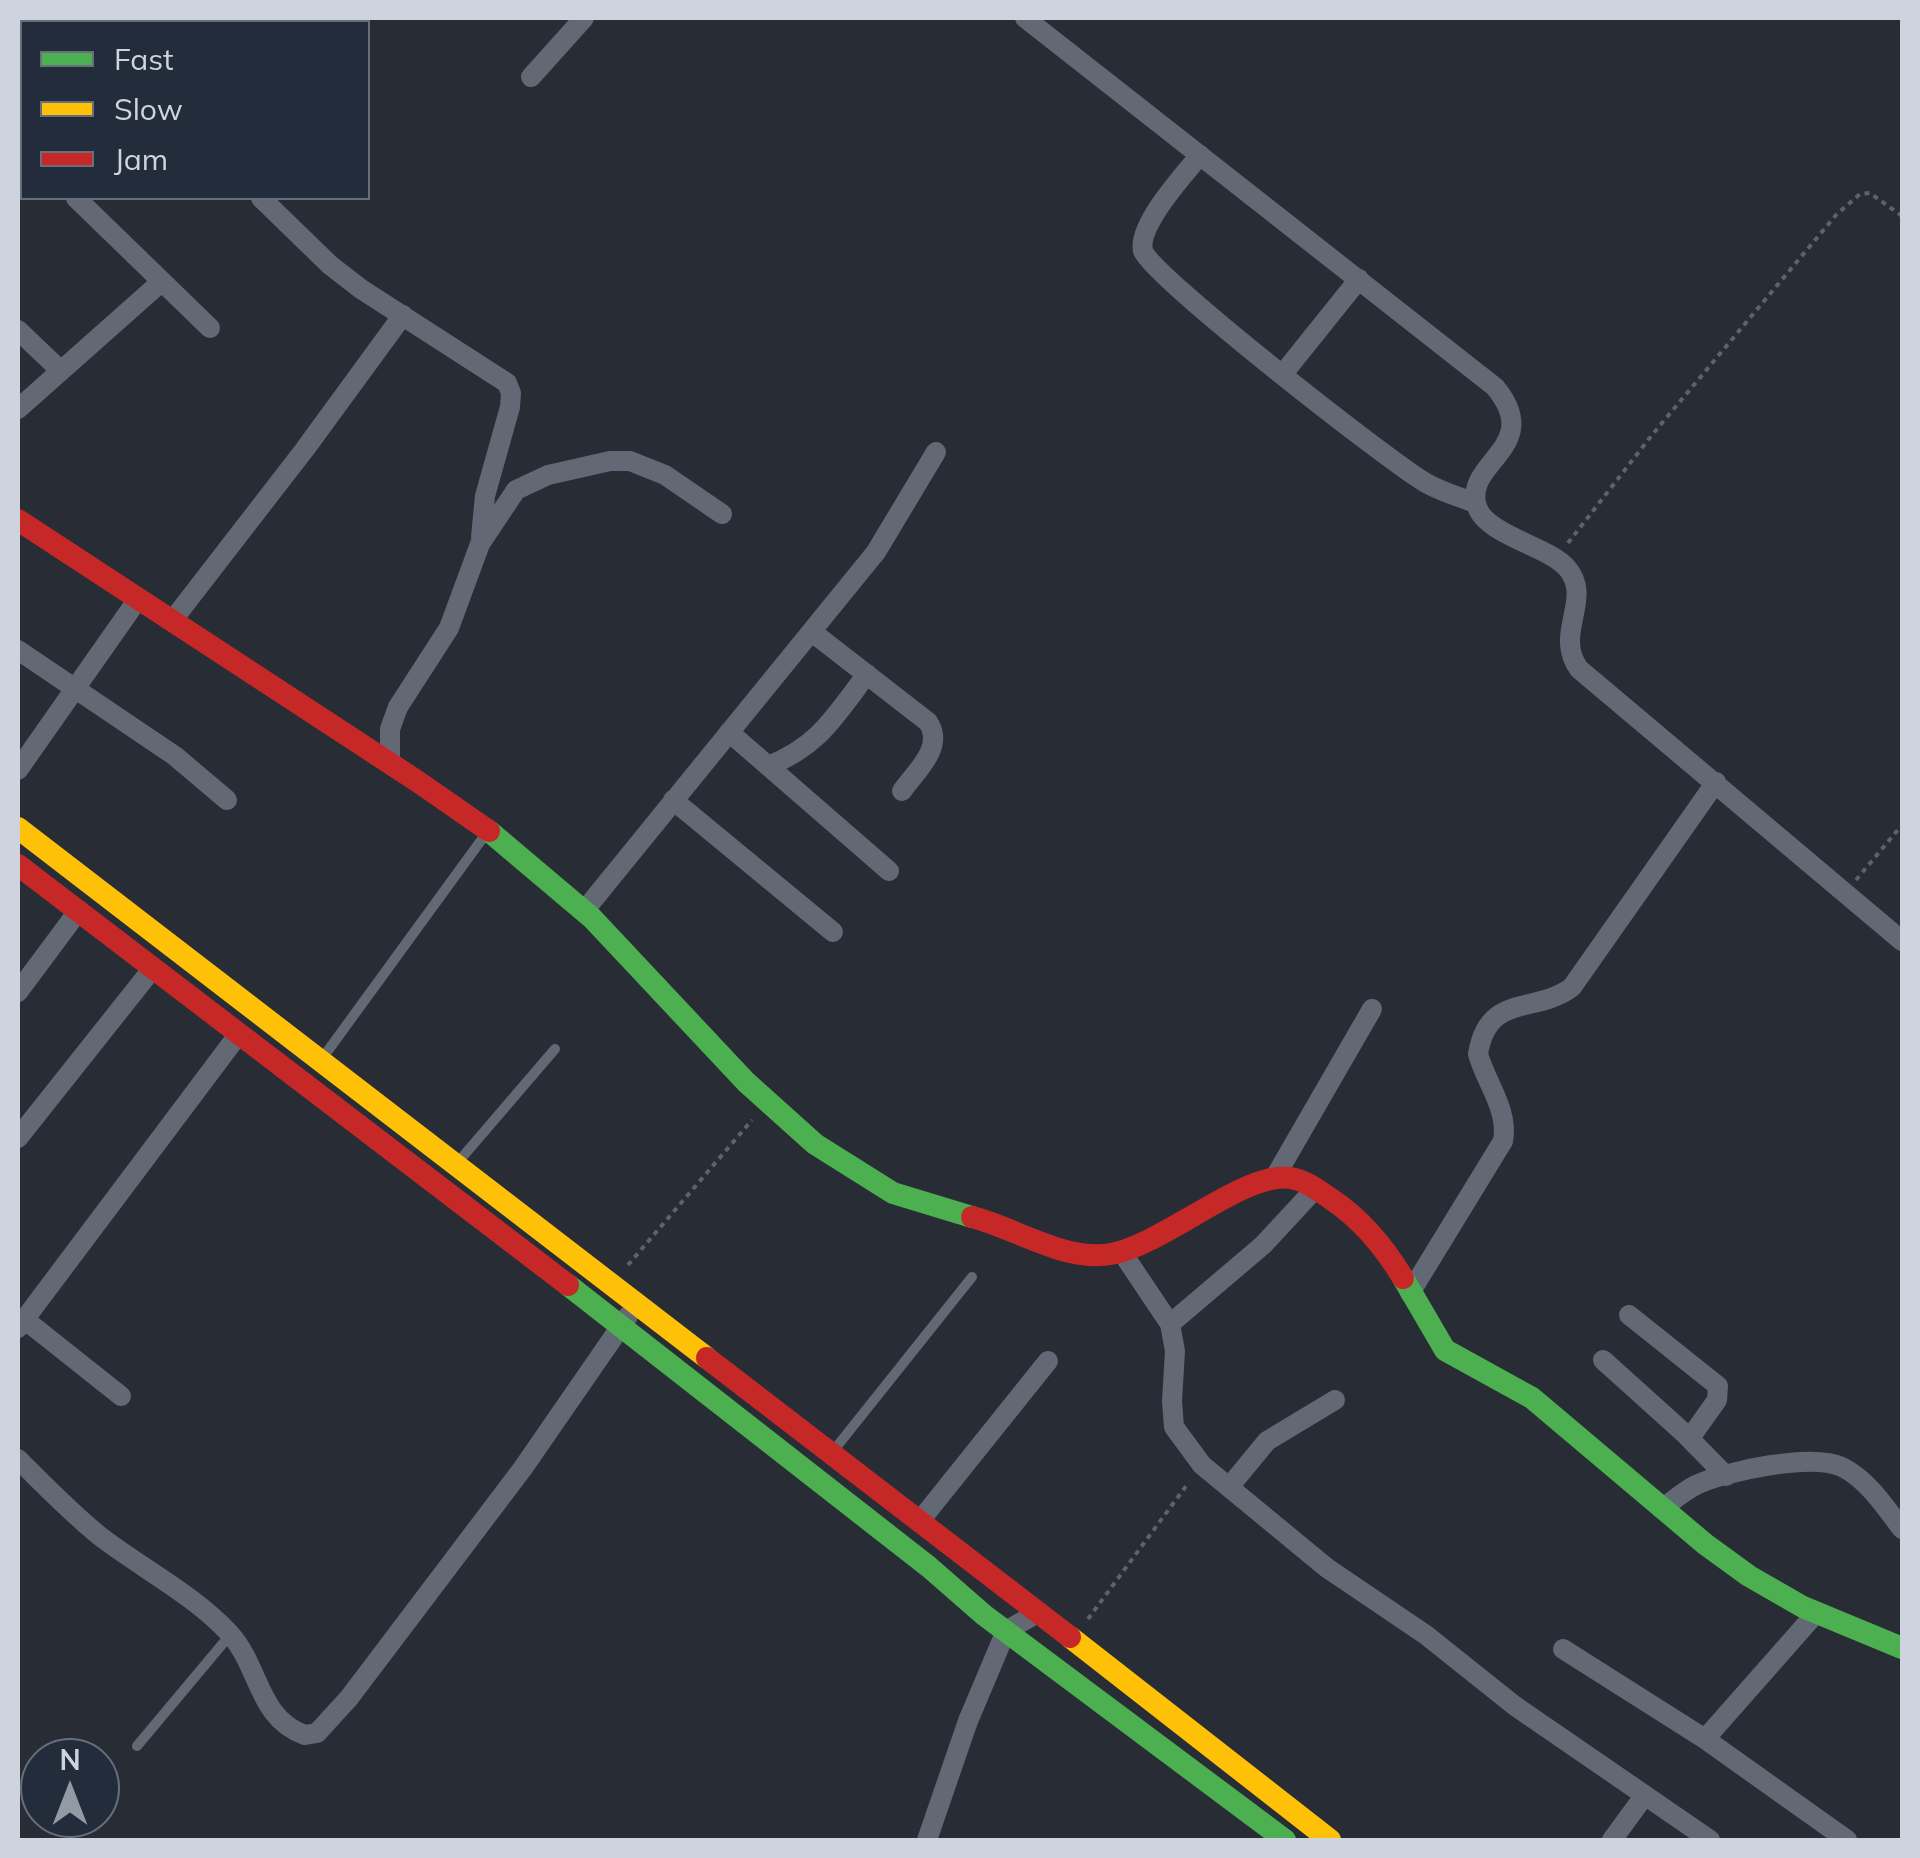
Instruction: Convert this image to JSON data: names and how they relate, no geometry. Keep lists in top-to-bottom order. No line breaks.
{"legend":["Fast","Slow","Jam"],"north":"top"}
